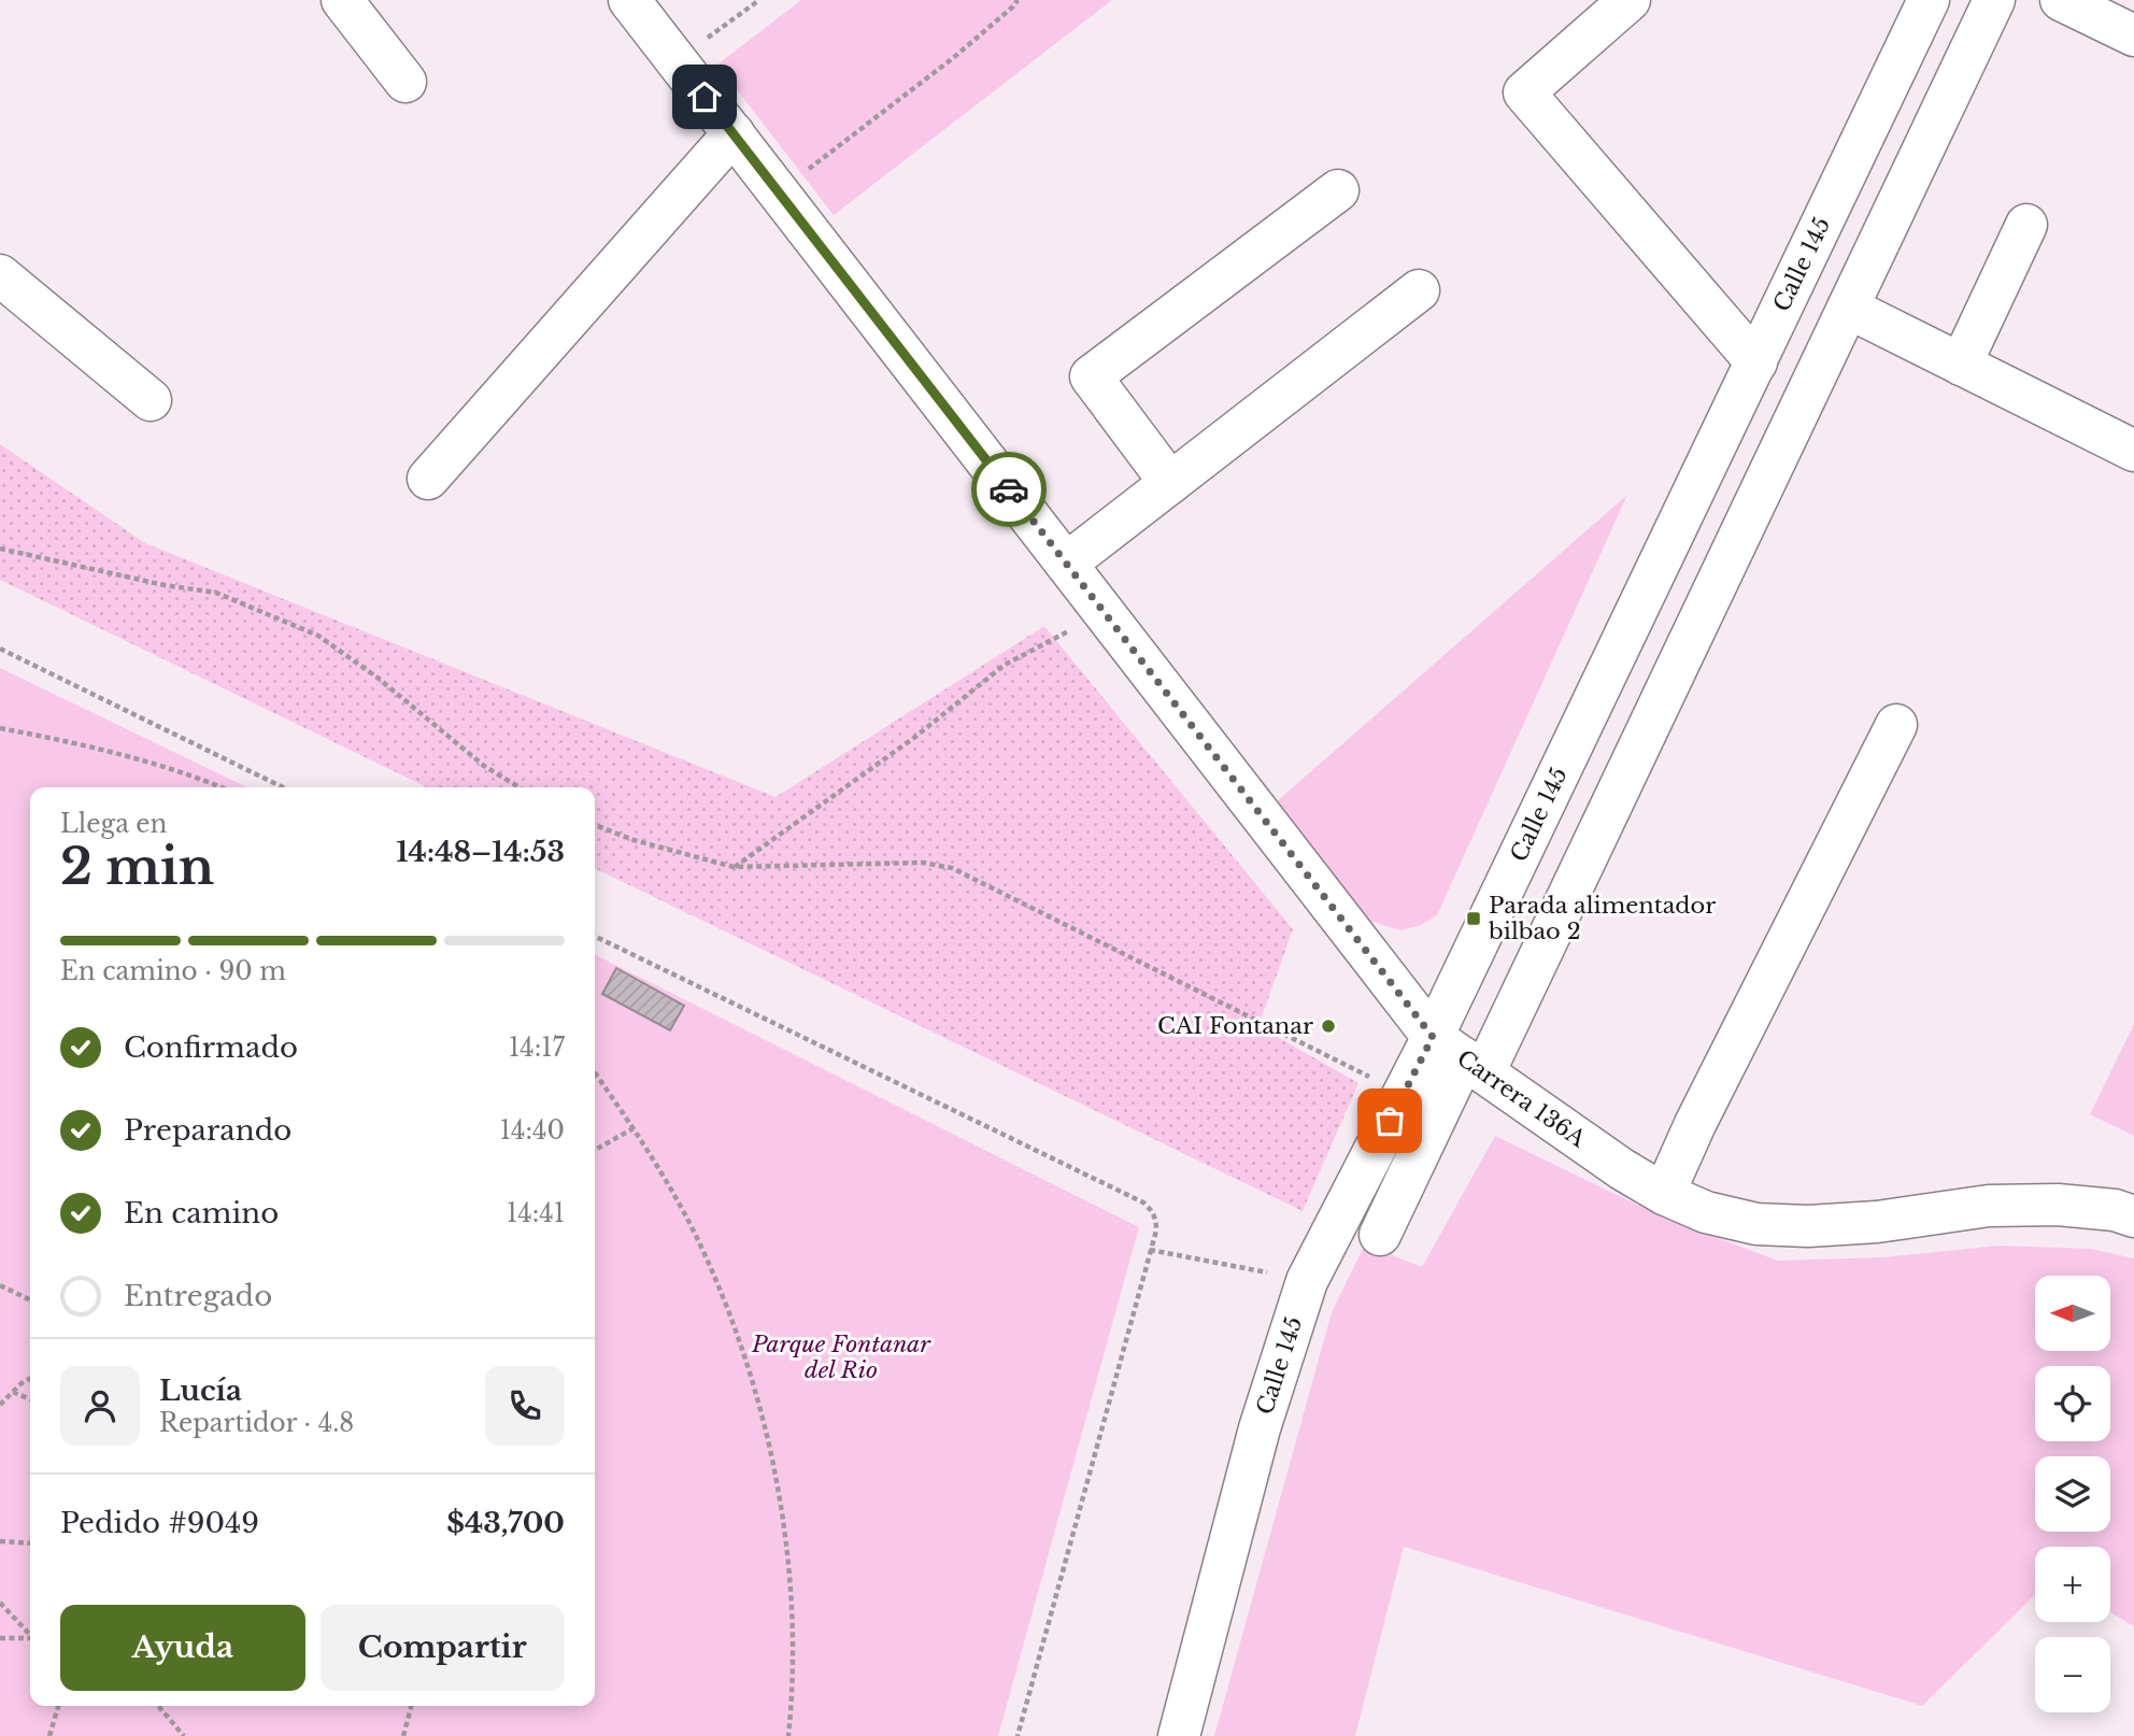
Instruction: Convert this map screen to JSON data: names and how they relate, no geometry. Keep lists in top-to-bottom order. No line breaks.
{"streets":{"street":["Calle 145","Carrera 136A"]},"crossings":[["Calle 145","Carrera 136A"]],"parks":["Parque Fontanar del Rio"],"places":{"transit":["Parada alimentador bilbao 2"],"other":["CAI Fontanar"]},"north":"left","page":{"heading":["2 min","Llega en","14:48–14:53"],"panel":["Lucía","Repartidor · 4.8","Pedido #9049","$43,700"],"bar":"En camino · 90 m","list":[["Confirmado","14:17"],["Preparando","14:40"],["En camino","14:41"],"Entregado"],"map_buttons":["+","−"],"buttons":["Ayuda","Compartir"]}}
